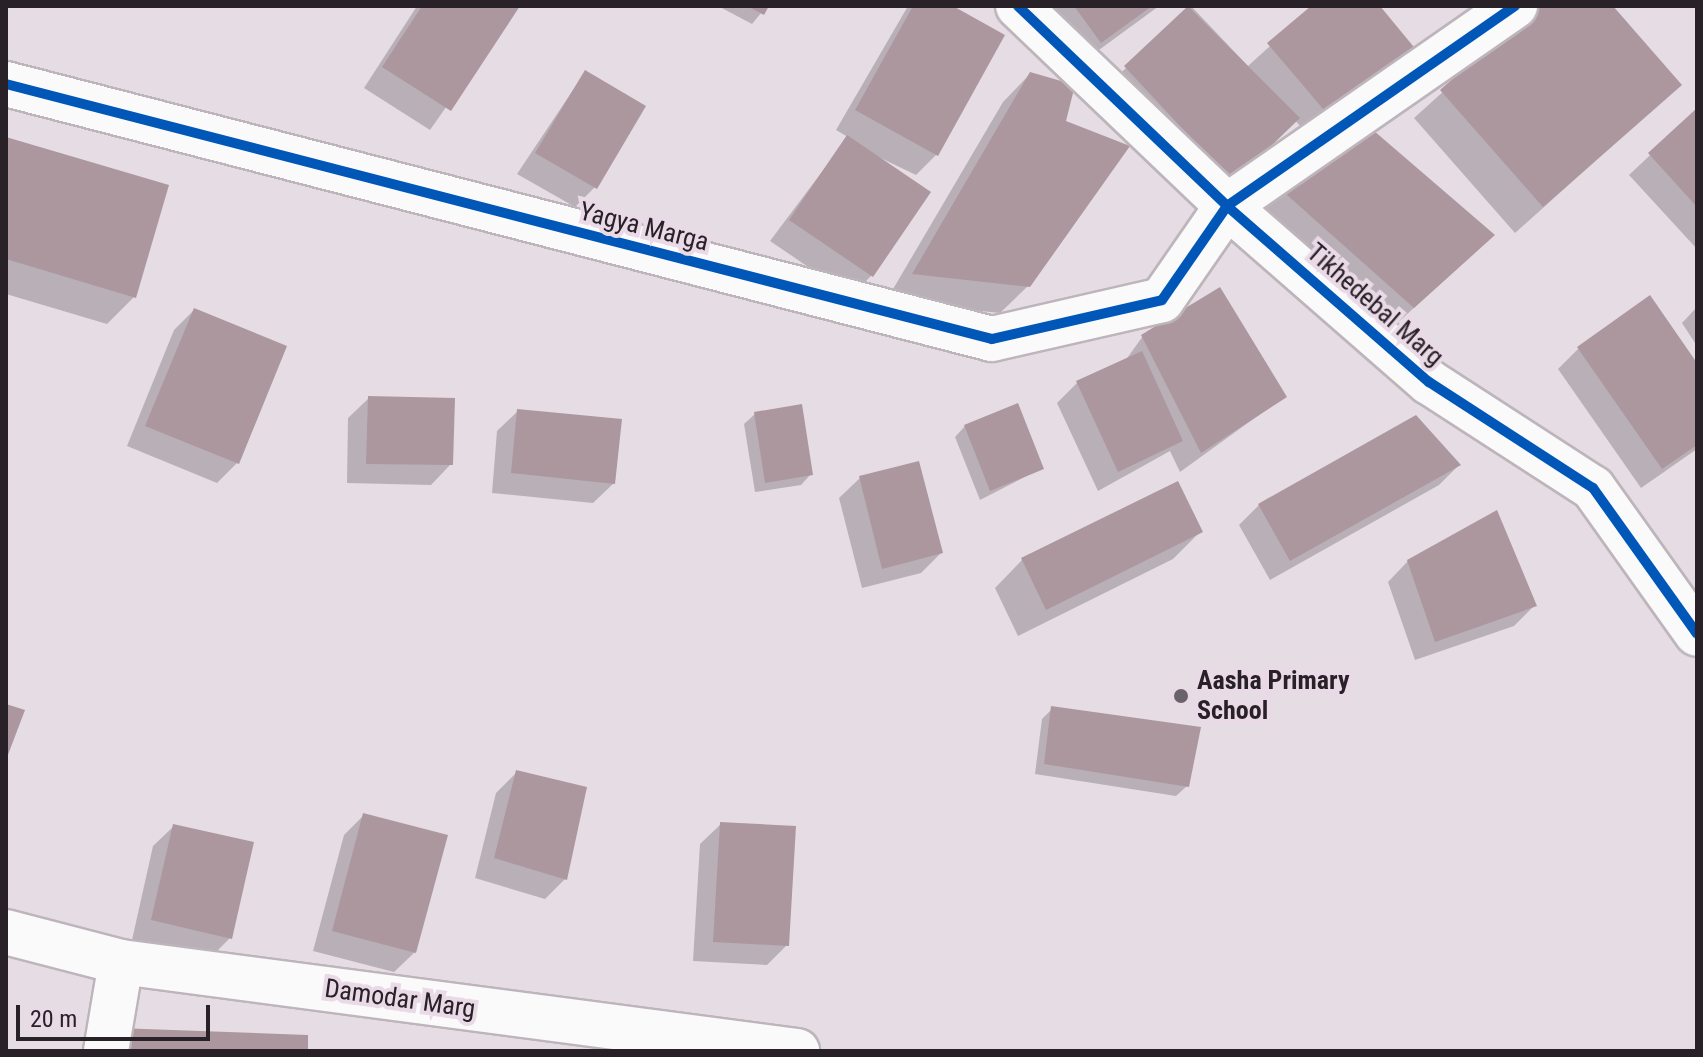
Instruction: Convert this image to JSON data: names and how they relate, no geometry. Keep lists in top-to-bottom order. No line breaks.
{"streets":{"street":["Yagya Marga","Tikhedebal Marg","Damodar Marg"]},"crossings":[["Yagya Marga","Tikhedebal Marg"]],"places":["Aasha Primary School"],"scale_bar":"20 m"}
